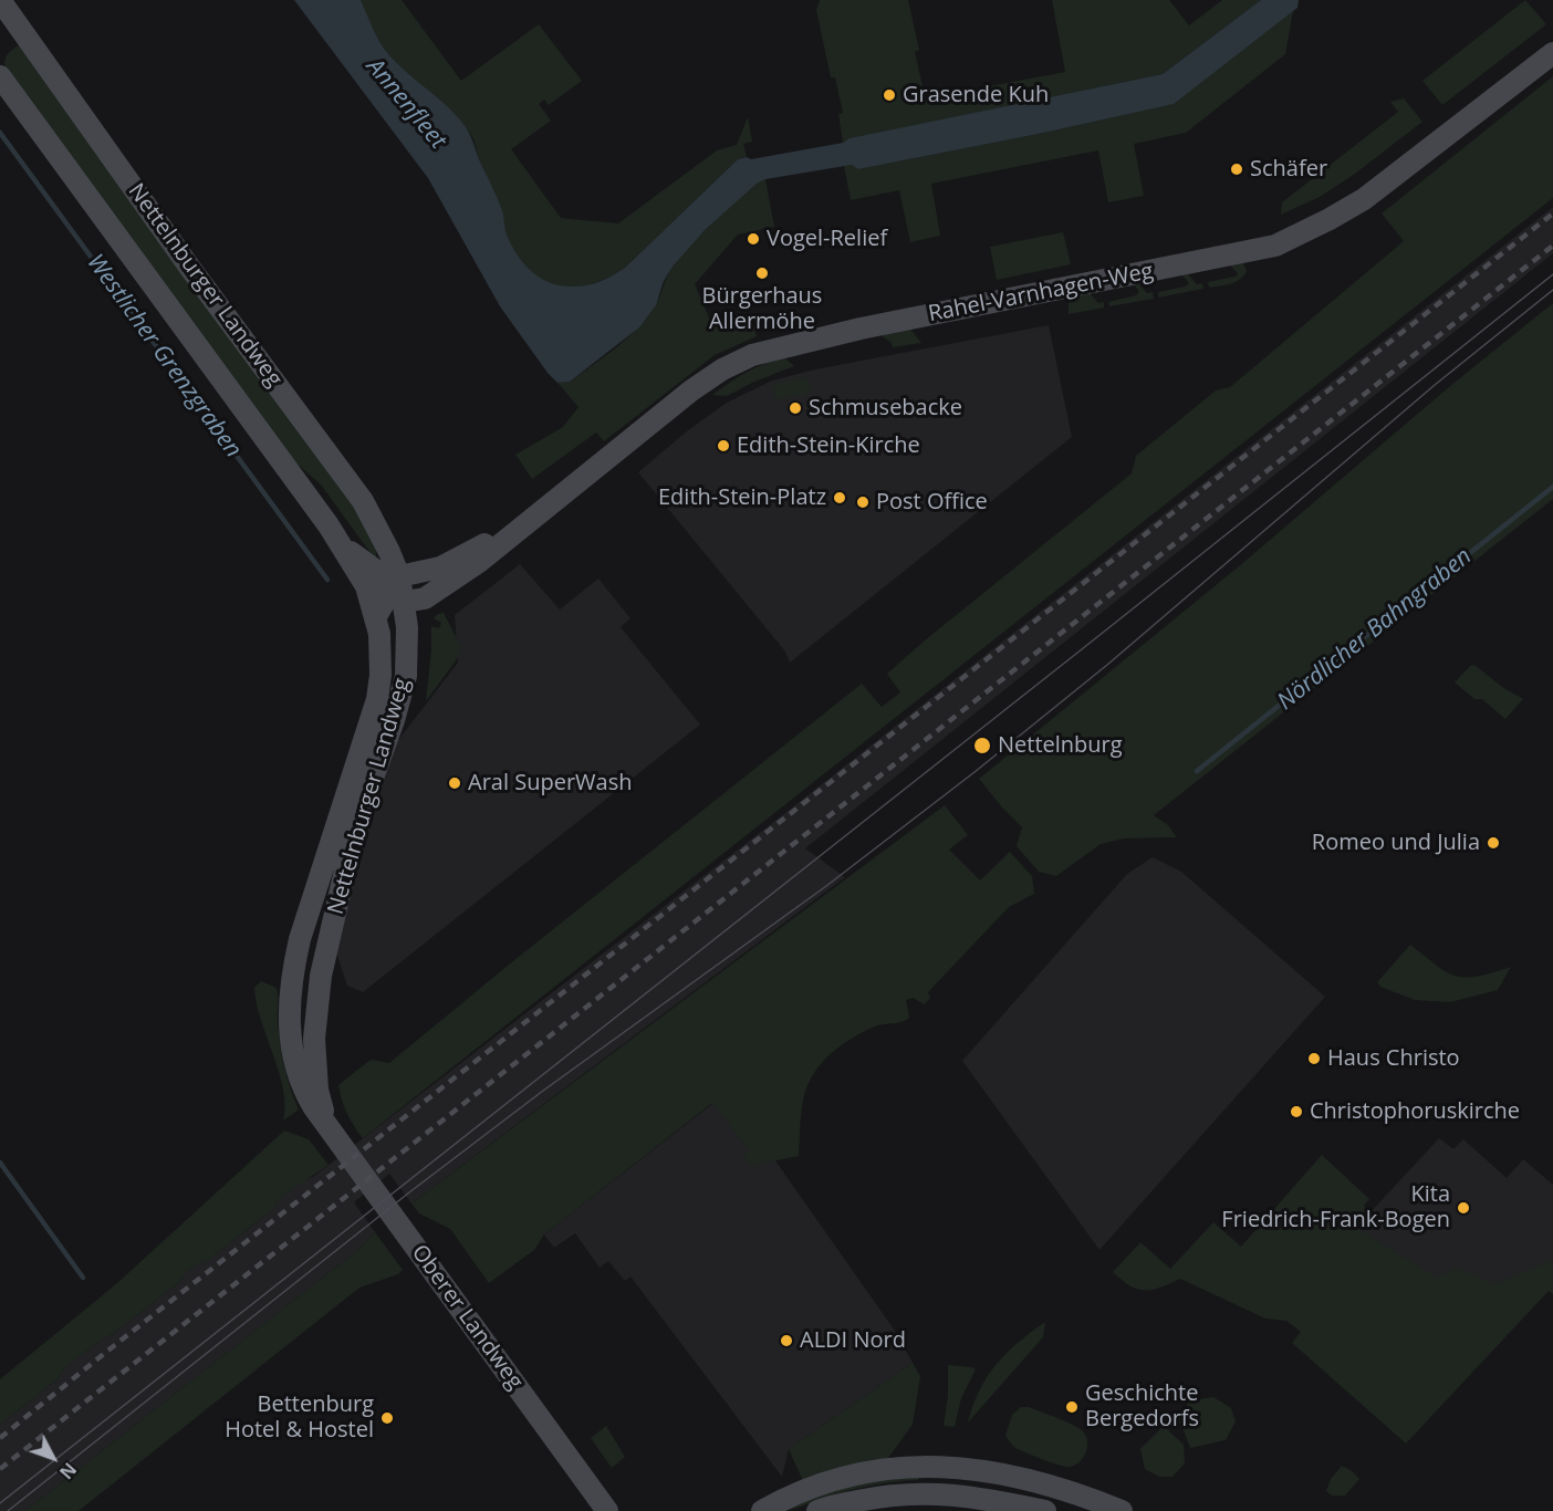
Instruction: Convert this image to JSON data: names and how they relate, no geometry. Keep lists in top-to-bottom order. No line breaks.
{"streets":{"main road":["Nettelnburger Landweg","Rahel-Varnhagen-Weg","Oberer Landweg"]},"crossings":[["Nettelnburger Landweg","Rahel-Varnhagen-Weg"],["Nettelnburger Landweg","Oberer Landweg"]],"water":["Annenfleet","Westlicher Grenzgraben","Nördlicher Bahngraben"],"places":["Grasende Kuh","Schäfer","Vogel-Relief","Bürgerhaus Allermöhe","Schmusebacke","Edith-Stein-Kirche","Edith-Stein-Platz","Post Office","Nettelnburg","Aral SuperWash","Romeo und Julia","Haus Christo","Christophoruskirche","Kita Friedrich-Frank-Bogen","ALDI Nord","Geschichte Bergedorfs","Bettenburg Hotel & Hostel"],"north":"bottom right"}
